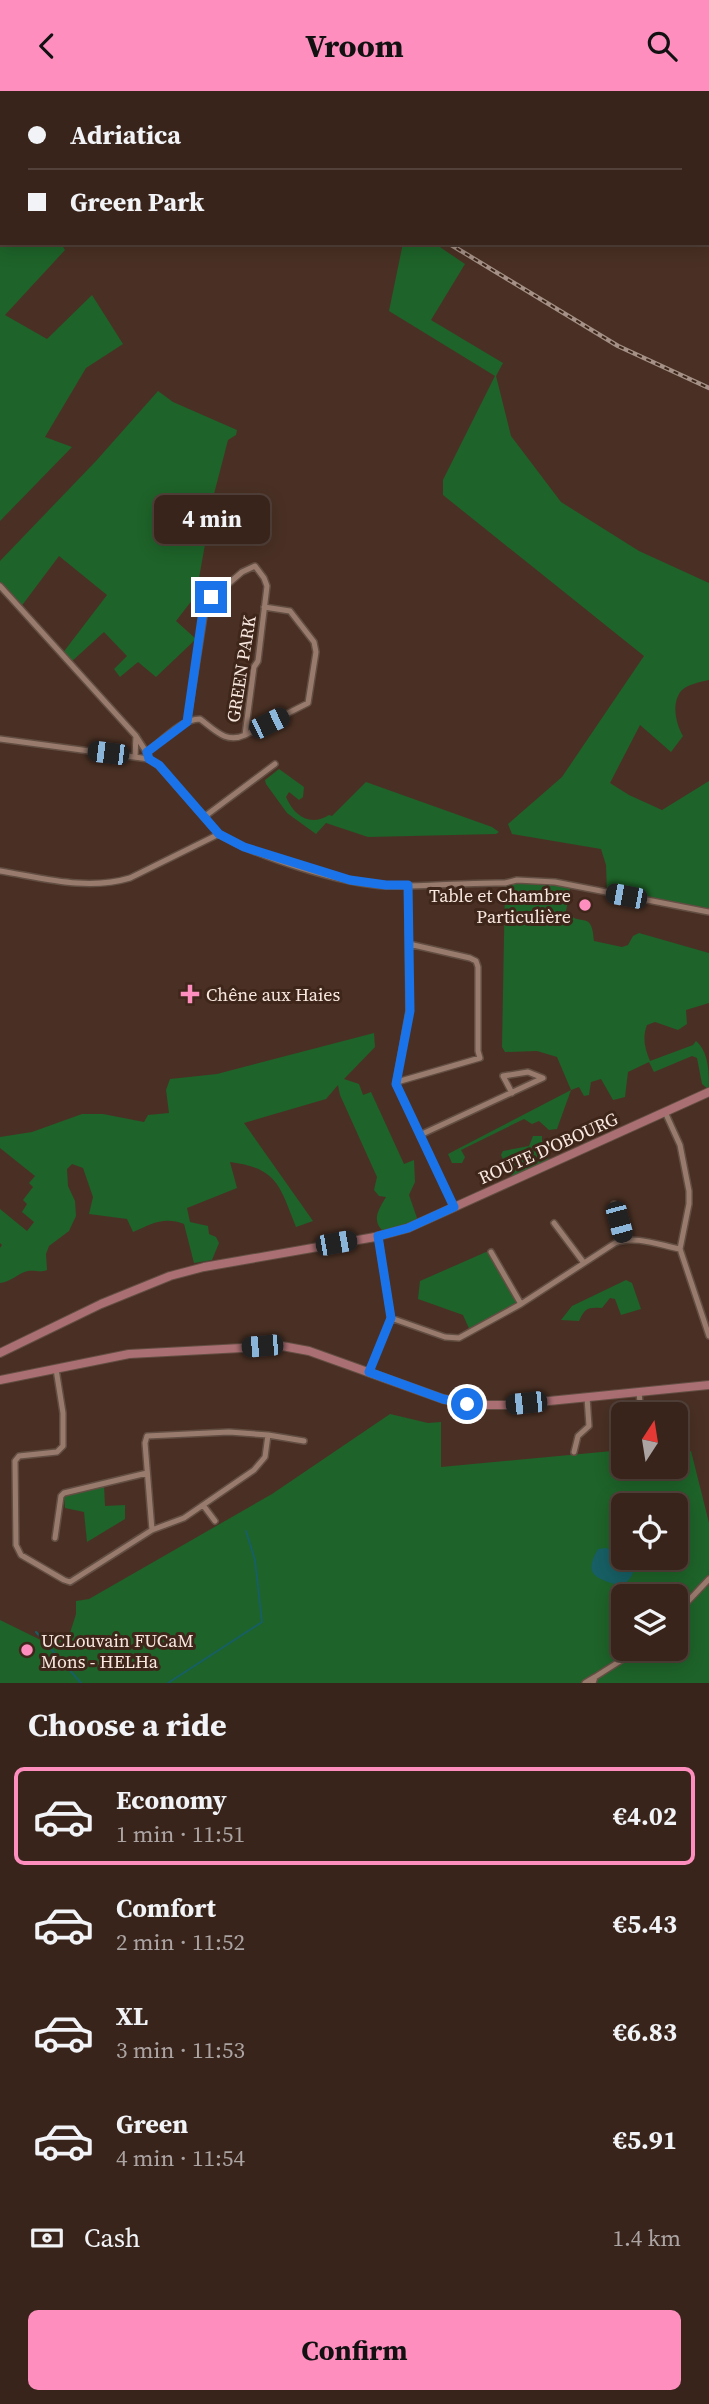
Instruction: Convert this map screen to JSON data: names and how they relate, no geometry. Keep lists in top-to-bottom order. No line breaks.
{"streets":{"main road":["ROUTE D'OBOURG"],"street":["GREEN PARK"]},"places":{"other":["Table et Chambre Particulière","UCLouvain FUCaM Mons - HELHa"],"health":["Chêne aux Haies"]},"north":"top","page":{"header":"Vroom","banner":["Adriatica","Green Park"],"bubble":"4 min","heading":"Choose a ride","list":[{"name":"Economy","note":"1 min · 11:51","value":"€4.02"},{"name":"Comfort","note":"2 min · 11:52","value":"€5.43"},{"name":"XL","note":"3 min · 11:53","value":"€6.83"},{"name":"Green","note":"4 min · 11:54","value":"€5.91"}],"pay":["Cash","1.4 km"],"buttons":"Confirm"}}
